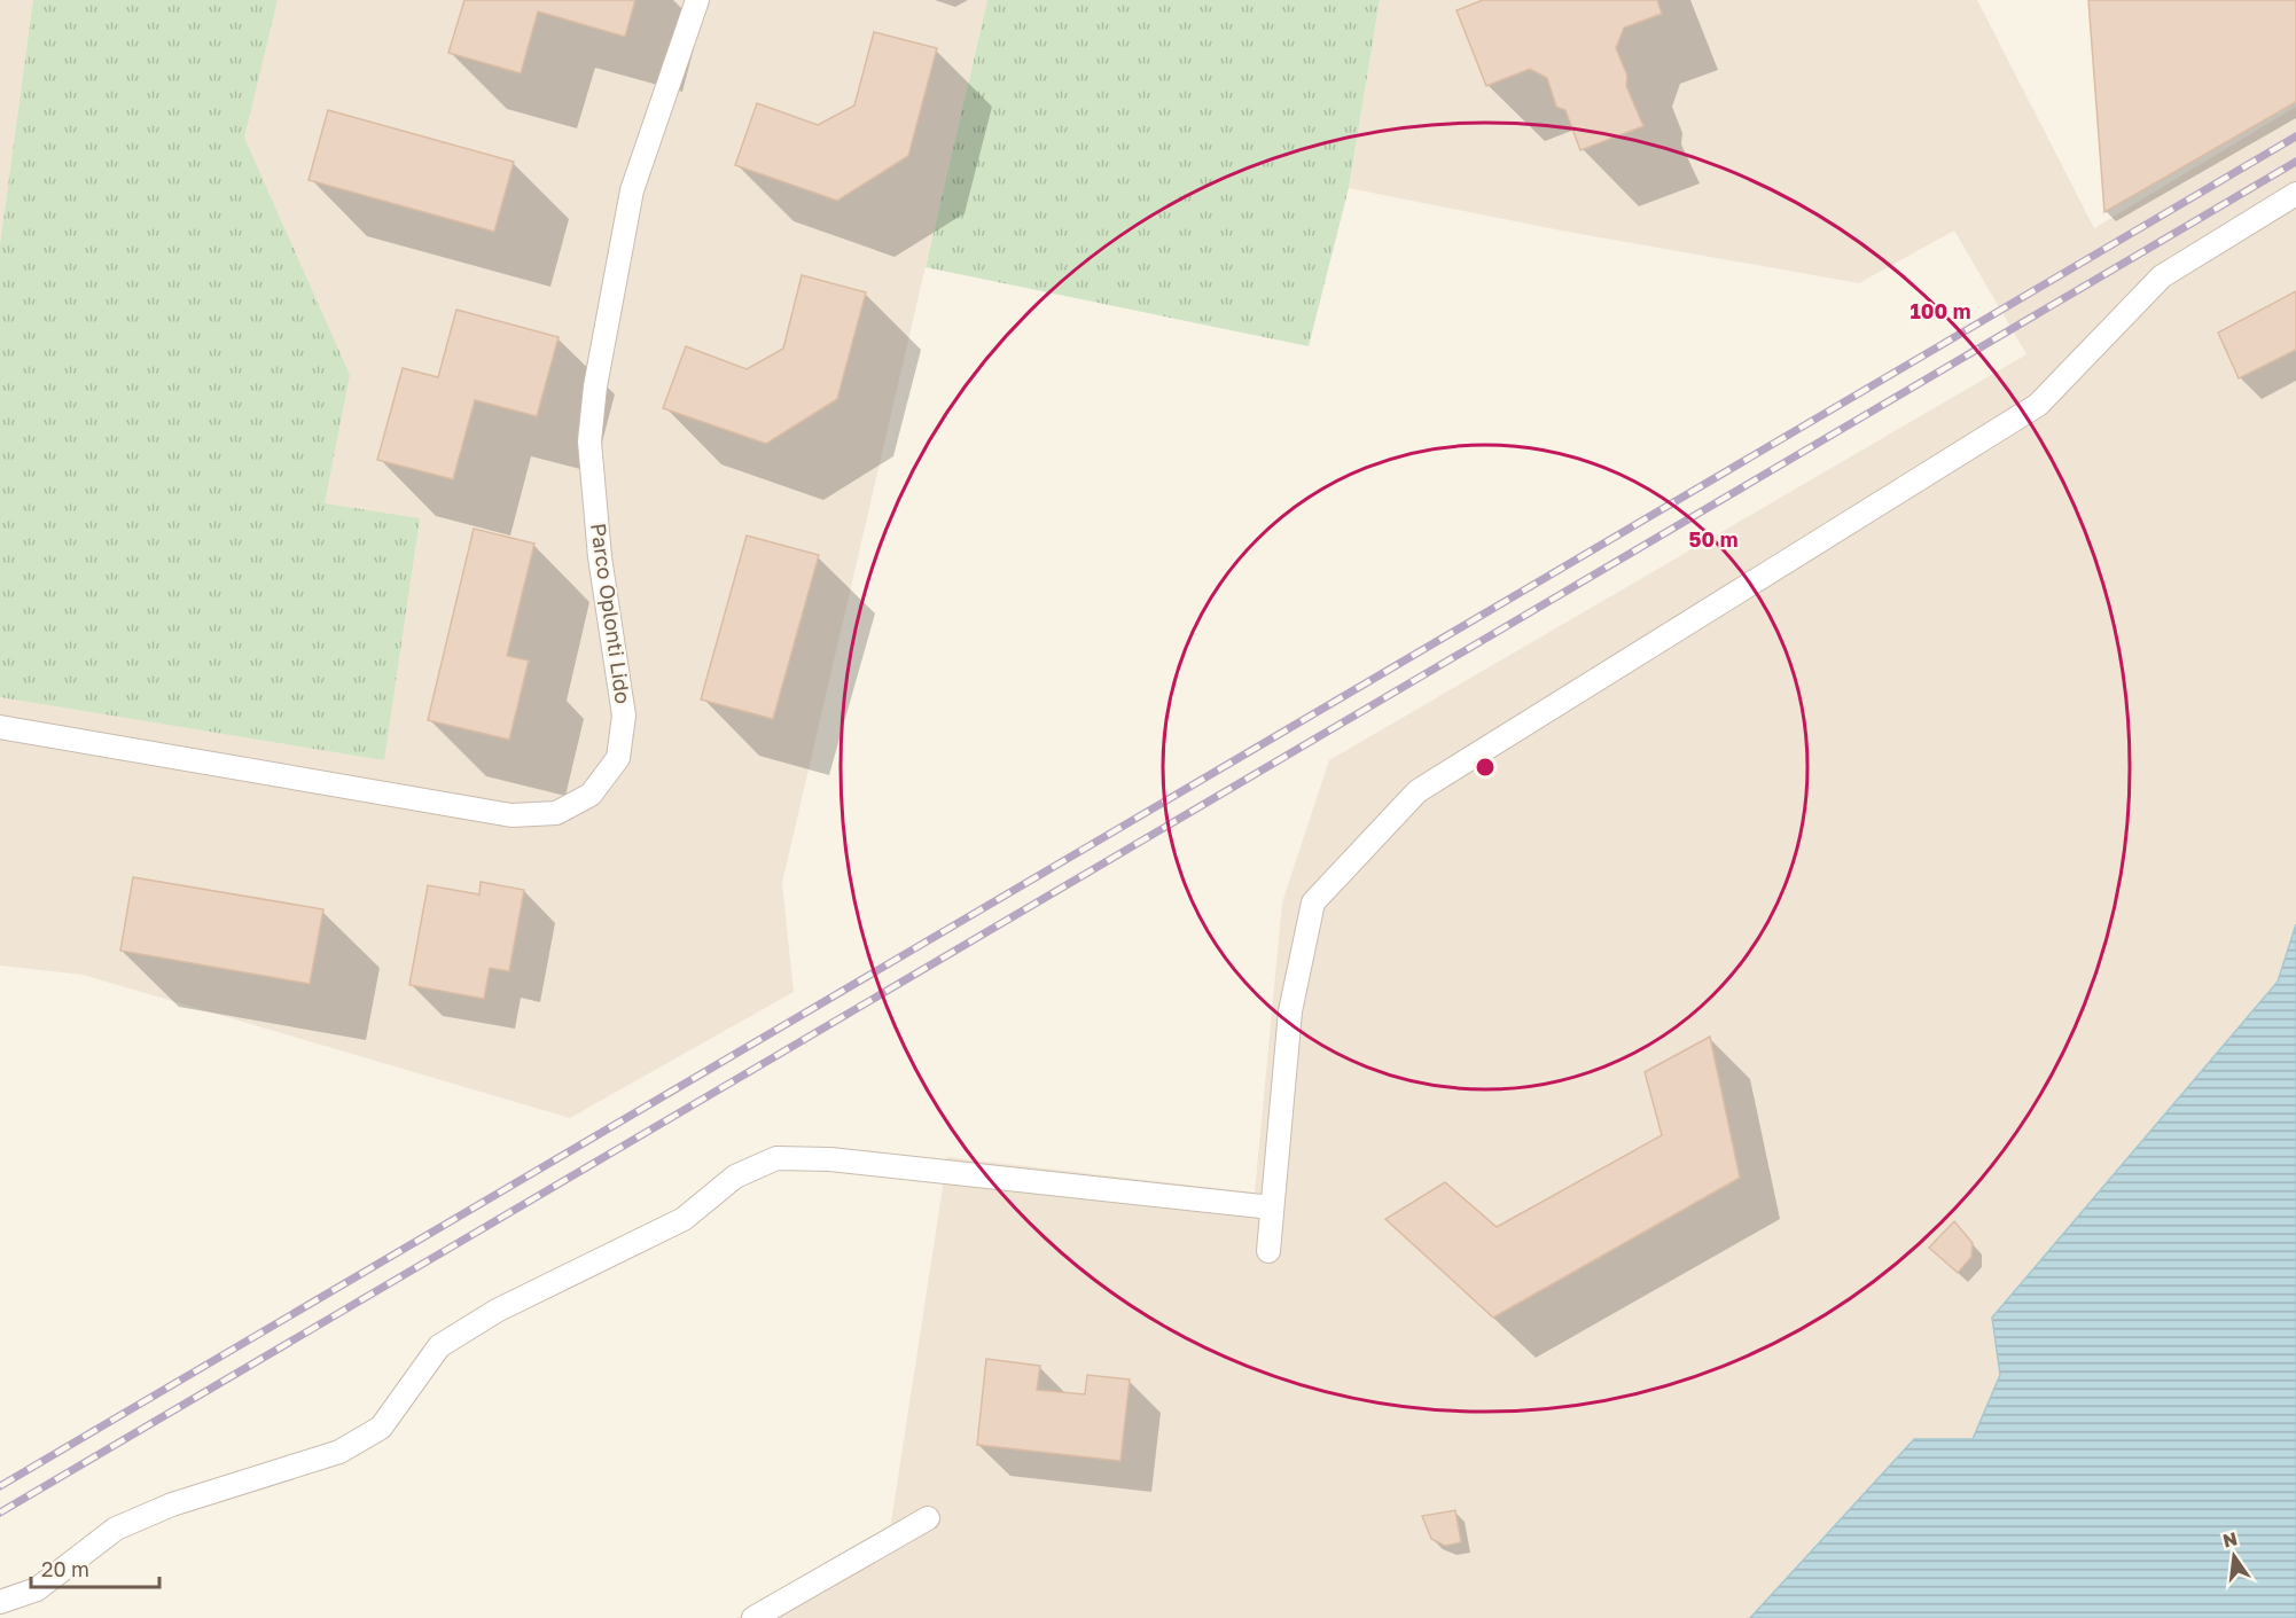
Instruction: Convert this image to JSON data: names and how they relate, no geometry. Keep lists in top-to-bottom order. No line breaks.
{"streets":{"lane":["Parco Oplonti Lido"]},"scale_bar":"20 m","north":"top","rings":["100 m","50 m"]}
